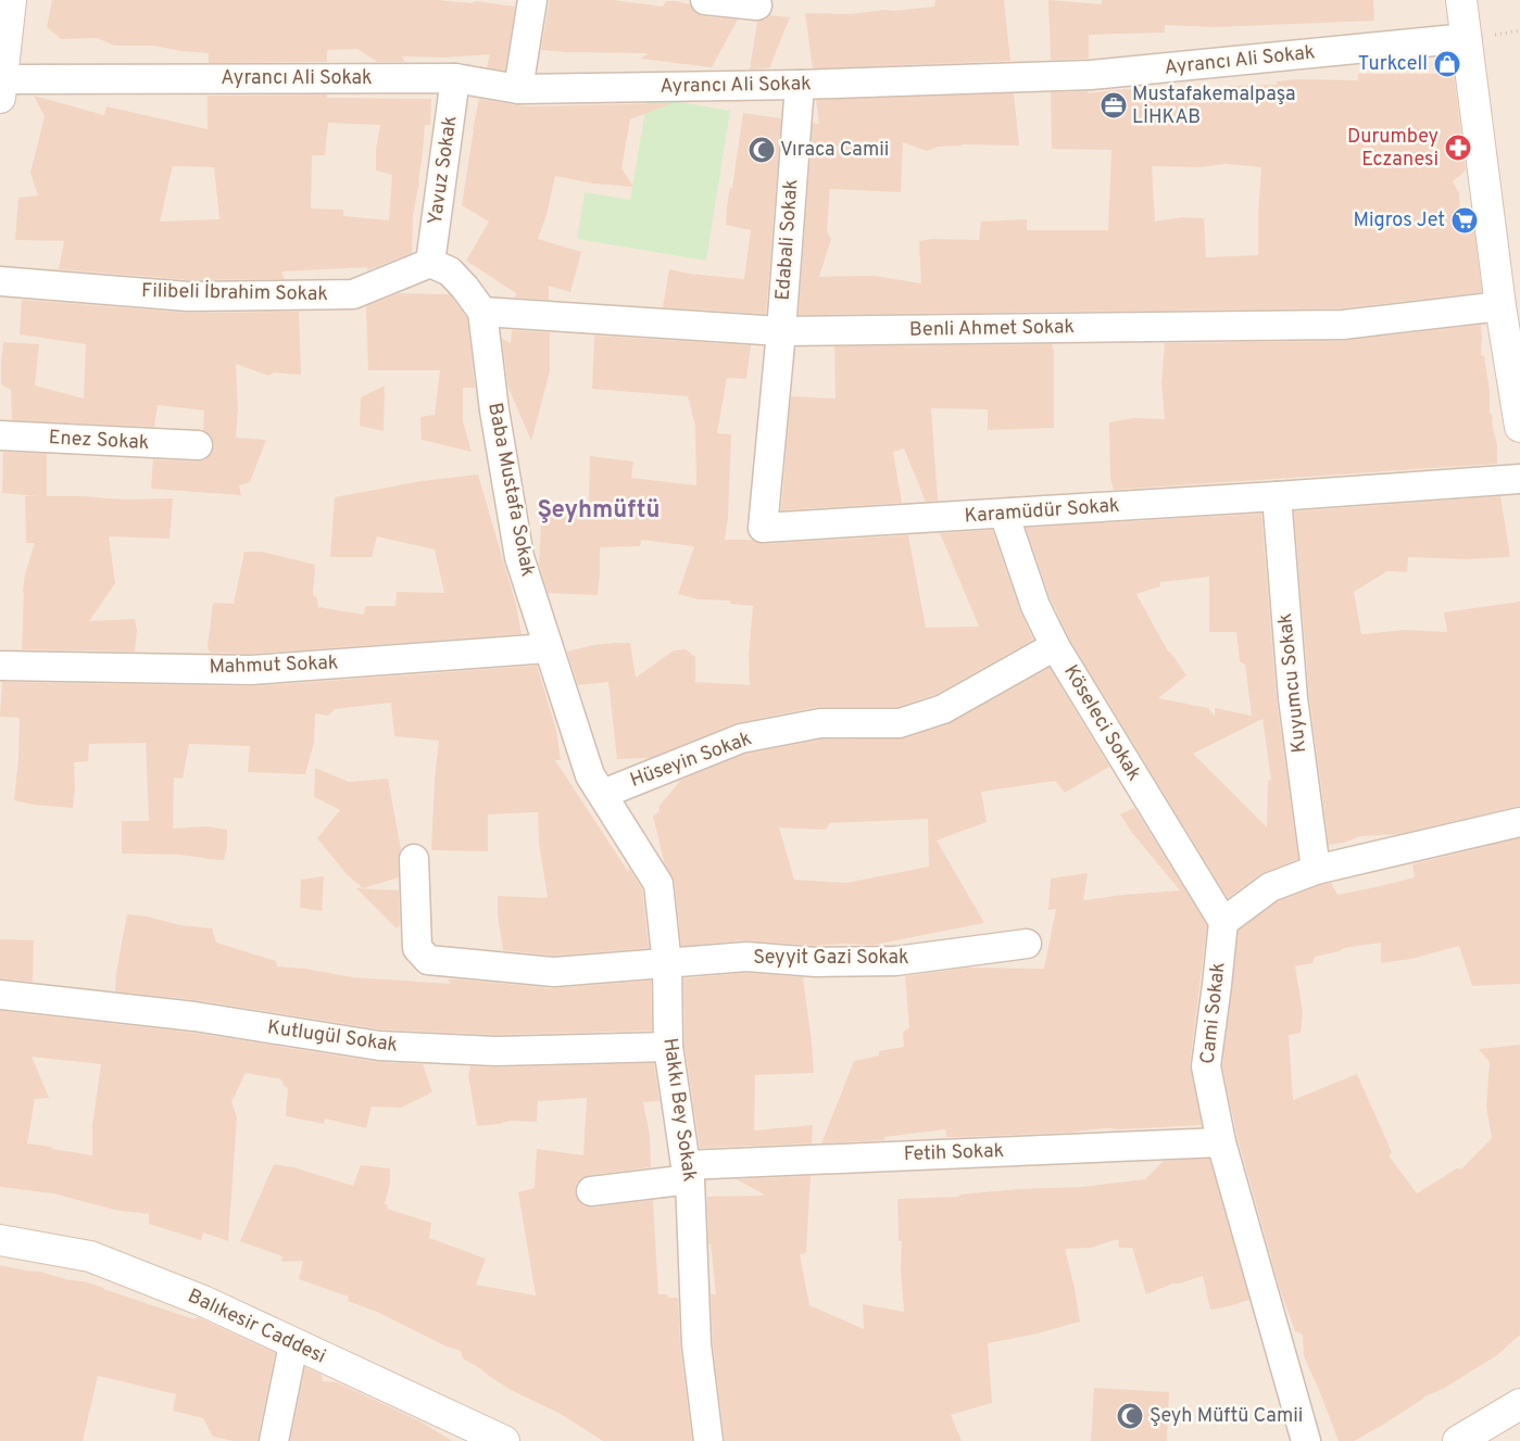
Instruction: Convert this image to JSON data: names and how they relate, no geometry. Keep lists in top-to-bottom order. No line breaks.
{"streets":{"main road":["Balıkesir Caddesi"],"street":["Ayrancı Ali Sokak","Yavuz Sokak","Edabali Sokak","Filibeli İbrahim Sokak","Benli Ahmet Sokak","Enez Sokak","Baba Mustafa Sokak","Karamüdür Sokak","Mahmut Sokak","Kuyumcu Sokak","Köseleci Sokak","Hüseyin Sokak","Seyyit Gazi Sokak","Cami Sokak","Kutlugül Sokak","Hakkı Bey Sokak","Fetih Sokak"]},"crossings":[["Ayrancı Ali Sokak","Yavuz Sokak"],["Ayrancı Ali Sokak","Edabali Sokak"],["Yavuz Sokak","Filibeli İbrahim Sokak"],["Yavuz Sokak","Baba Mustafa Sokak"],["Edabali Sokak","Benli Ahmet Sokak"],["Edabali Sokak","Karamüdür Sokak"],["Filibeli İbrahim Sokak","Baba Mustafa Sokak"],["Benli Ahmet Sokak","Baba Mustafa Sokak"],["Benli Ahmet Sokak","Karamüdür Sokak"],["Baba Mustafa Sokak","Mahmut Sokak"],["Baba Mustafa Sokak","Hüseyin Sokak"],["Baba Mustafa Sokak","Hakkı Bey Sokak"],["Karamüdür Sokak","Kuyumcu Sokak"],["Karamüdür Sokak","Köseleci Sokak"],["Köseleci Sokak","Hüseyin Sokak"],["Köseleci Sokak","Cami Sokak"],["Hüseyin Sokak","Hakkı Bey Sokak"],["Seyyit Gazi Sokak","Hakkı Bey Sokak"],["Cami Sokak","Fetih Sokak"],["Kutlugül Sokak","Hakkı Bey Sokak"],["Hakkı Bey Sokak","Fetih Sokak"]],"districts":["Şeyhmüftü"],"places":{"shop":["Turkcell"],"office":["Mustafakemalpaşa LİHKAB"],"pharmacy":["Durumbey Eczanesi"],"mosque":["Vıraca Camii","Şeyh Müftü Camii"],"supermarket":["Migros Jet"]}}
